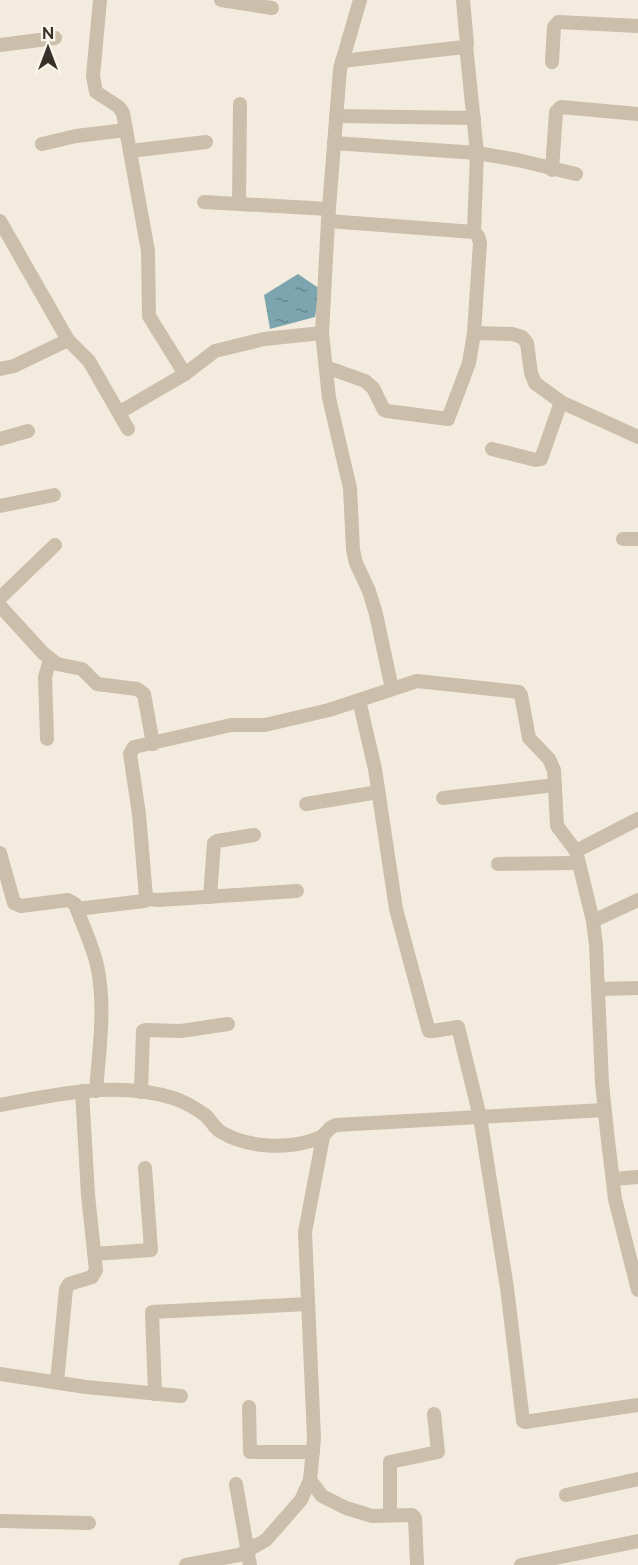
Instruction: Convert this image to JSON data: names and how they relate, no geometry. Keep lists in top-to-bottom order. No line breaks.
{"north":"top"}
